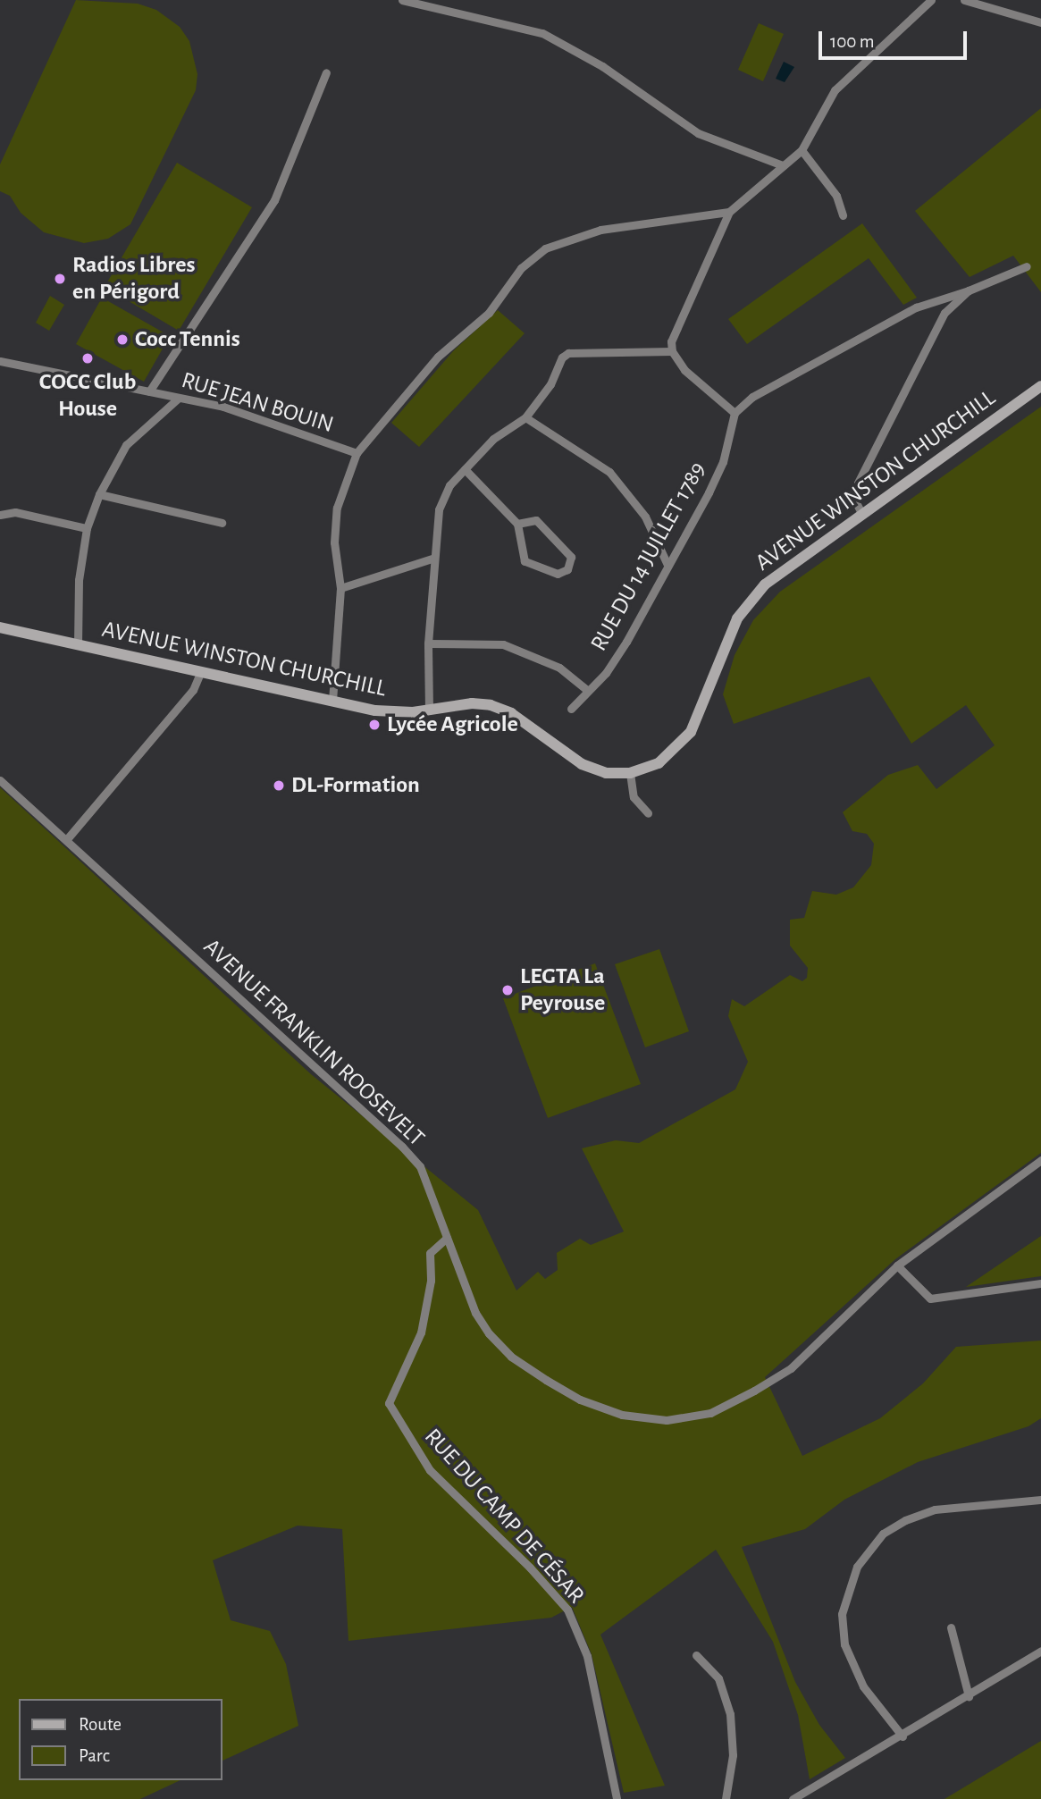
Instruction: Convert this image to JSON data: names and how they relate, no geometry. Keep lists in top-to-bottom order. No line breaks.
{"streets":{"main road":["AVENUE WINSTON CHURCHILL"],"street":["RUE JEAN BOUIN","RUE DU 14 JUILLET 1789","AVENUE FRANKLIN ROOSEVELT","RUE DU CAMP DE CÉSAR"]},"crossings":[["AVENUE FRANKLIN ROOSEVELT","RUE DU CAMP DE CÉSAR"]],"places":["Radios Libres en Périgord","Cocc Tennis","COCC Club House","Lycée Agricole","DL-Formation","LEGTA La Peyrouse"],"legend":["Route","Parc"],"scale_bar":"100 m"}
